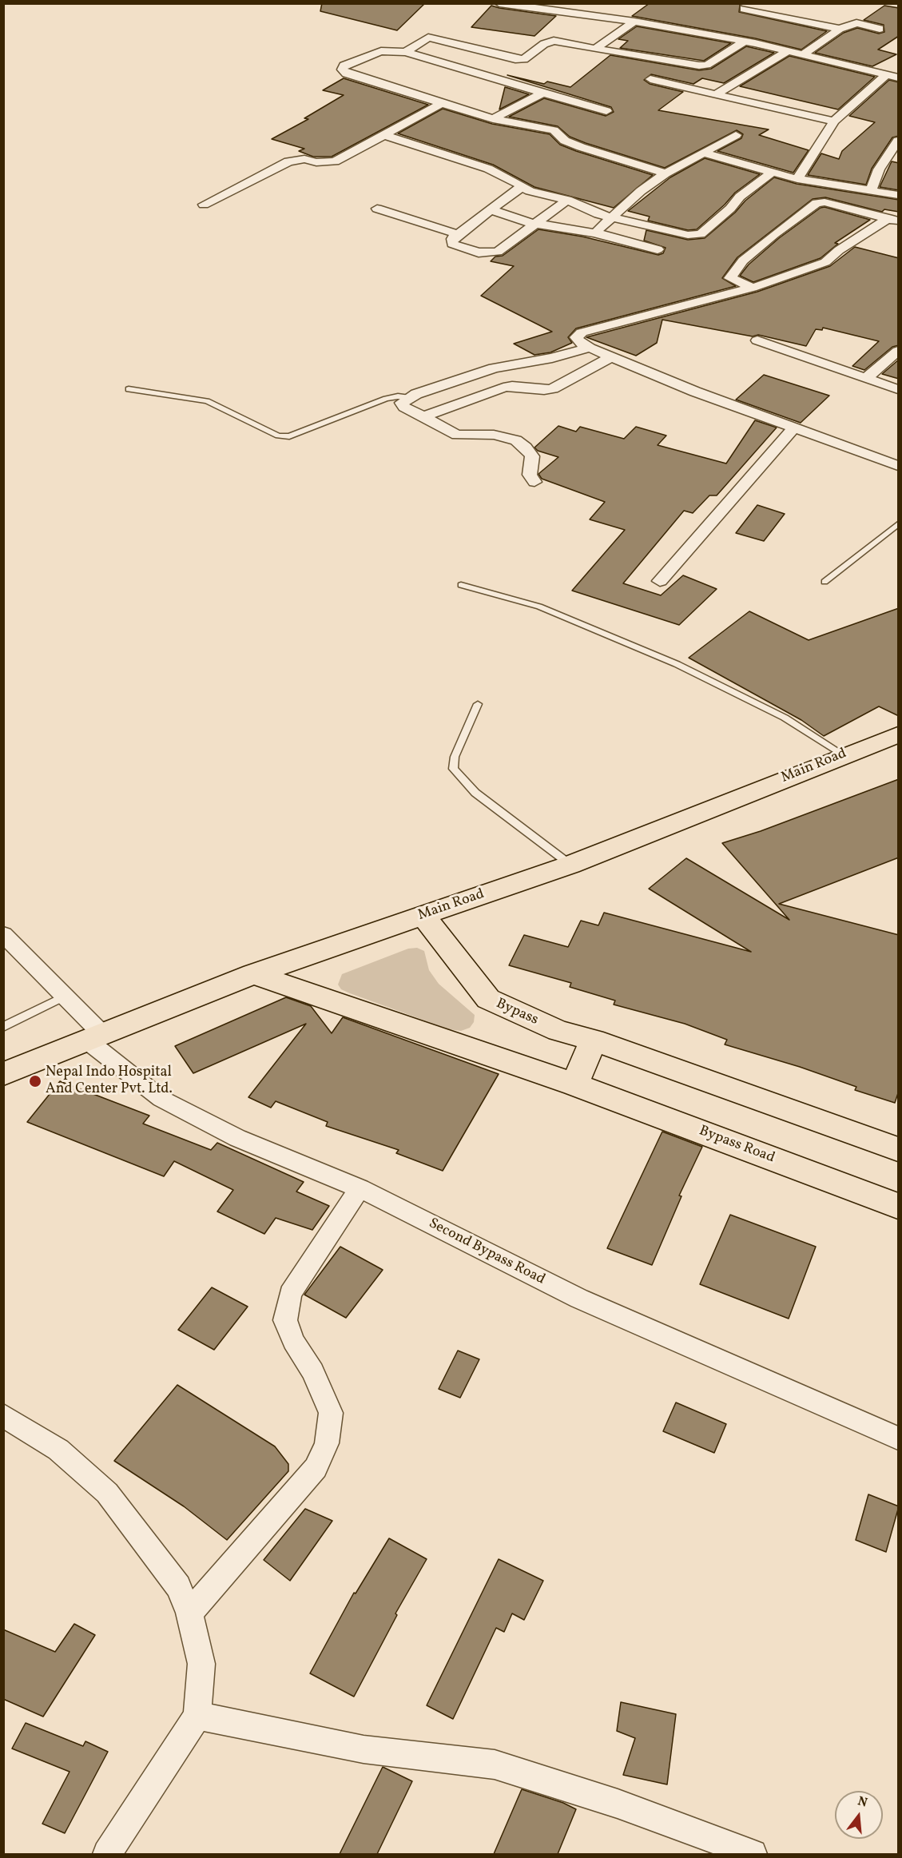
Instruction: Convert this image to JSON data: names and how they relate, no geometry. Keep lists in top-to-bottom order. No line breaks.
{"streets":{"main road":["Main Road","Bypass","Bypass Road"],"street":["Second Bypass Road"]},"crossings":[["Main Road","Bypass"],["Main Road","Bypass Road"],["Main Road","Second Bypass Road"]],"places":["Nepal Indo Hospital And Center Pvt. Ltd."],"north":"top"}
